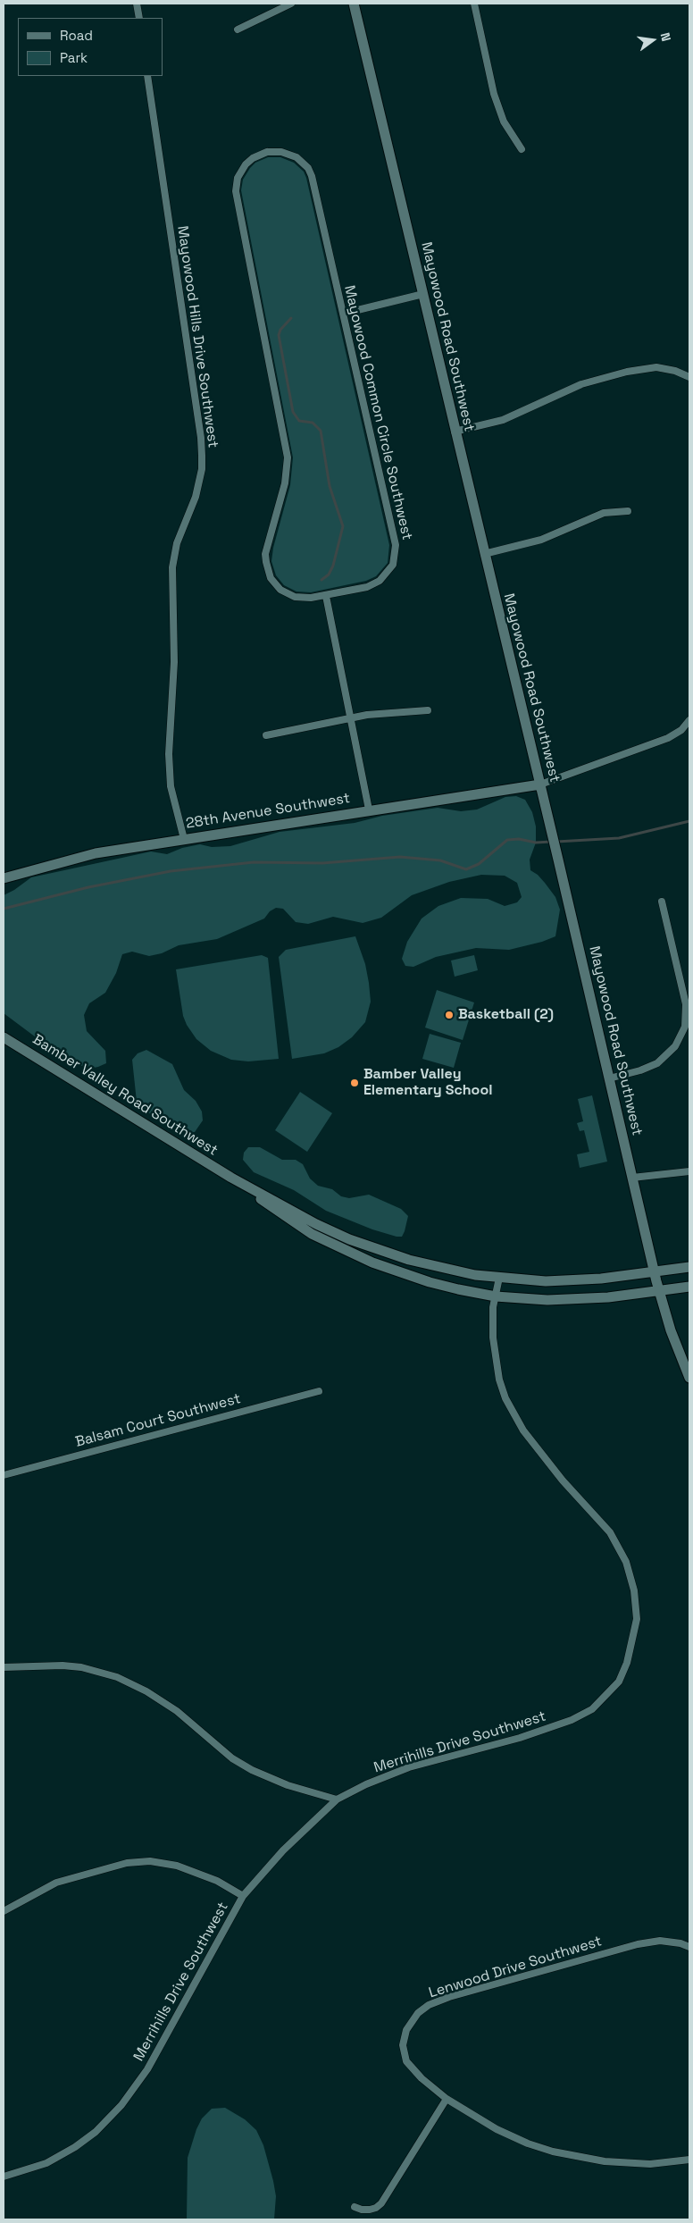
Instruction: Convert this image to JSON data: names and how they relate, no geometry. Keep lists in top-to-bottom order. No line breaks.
{"streets":{"street":["Mayowood Hills Drive Southwest","Mayowood Road Southwest","Mayowood Common Circle Southwest","28th Avenue Southwest","Bamber Valley Road Southwest","Balsam Court Southwest","Merrihills Drive Southwest","Lenwood Drive Southwest"]},"crossings":[["Mayowood Hills Drive Southwest","28th Avenue Southwest"],["Mayowood Road Southwest","28th Avenue Southwest"],["Mayowood Road Southwest","Bamber Valley Road Southwest"],["Bamber Valley Road Southwest","Merrihills Drive Southwest"]],"places":["Basketball (2)","Bamber Valley Elementary School"],"legend":["Road","Park"],"north":"right"}
